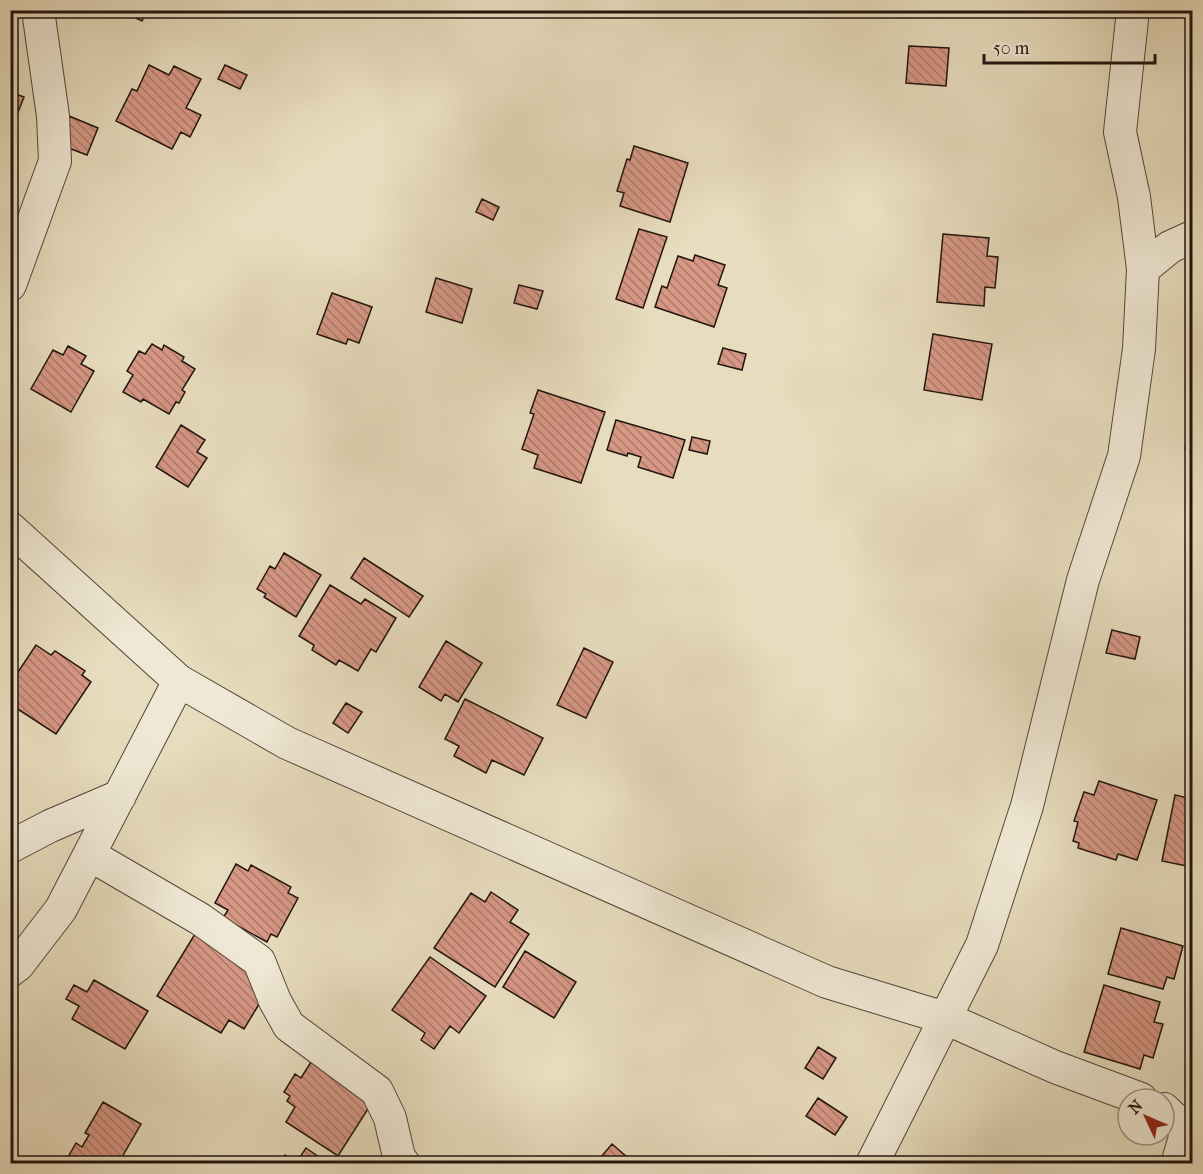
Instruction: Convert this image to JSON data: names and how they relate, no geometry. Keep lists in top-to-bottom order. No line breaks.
{"scale_bar":"50 m","north":"top left"}
